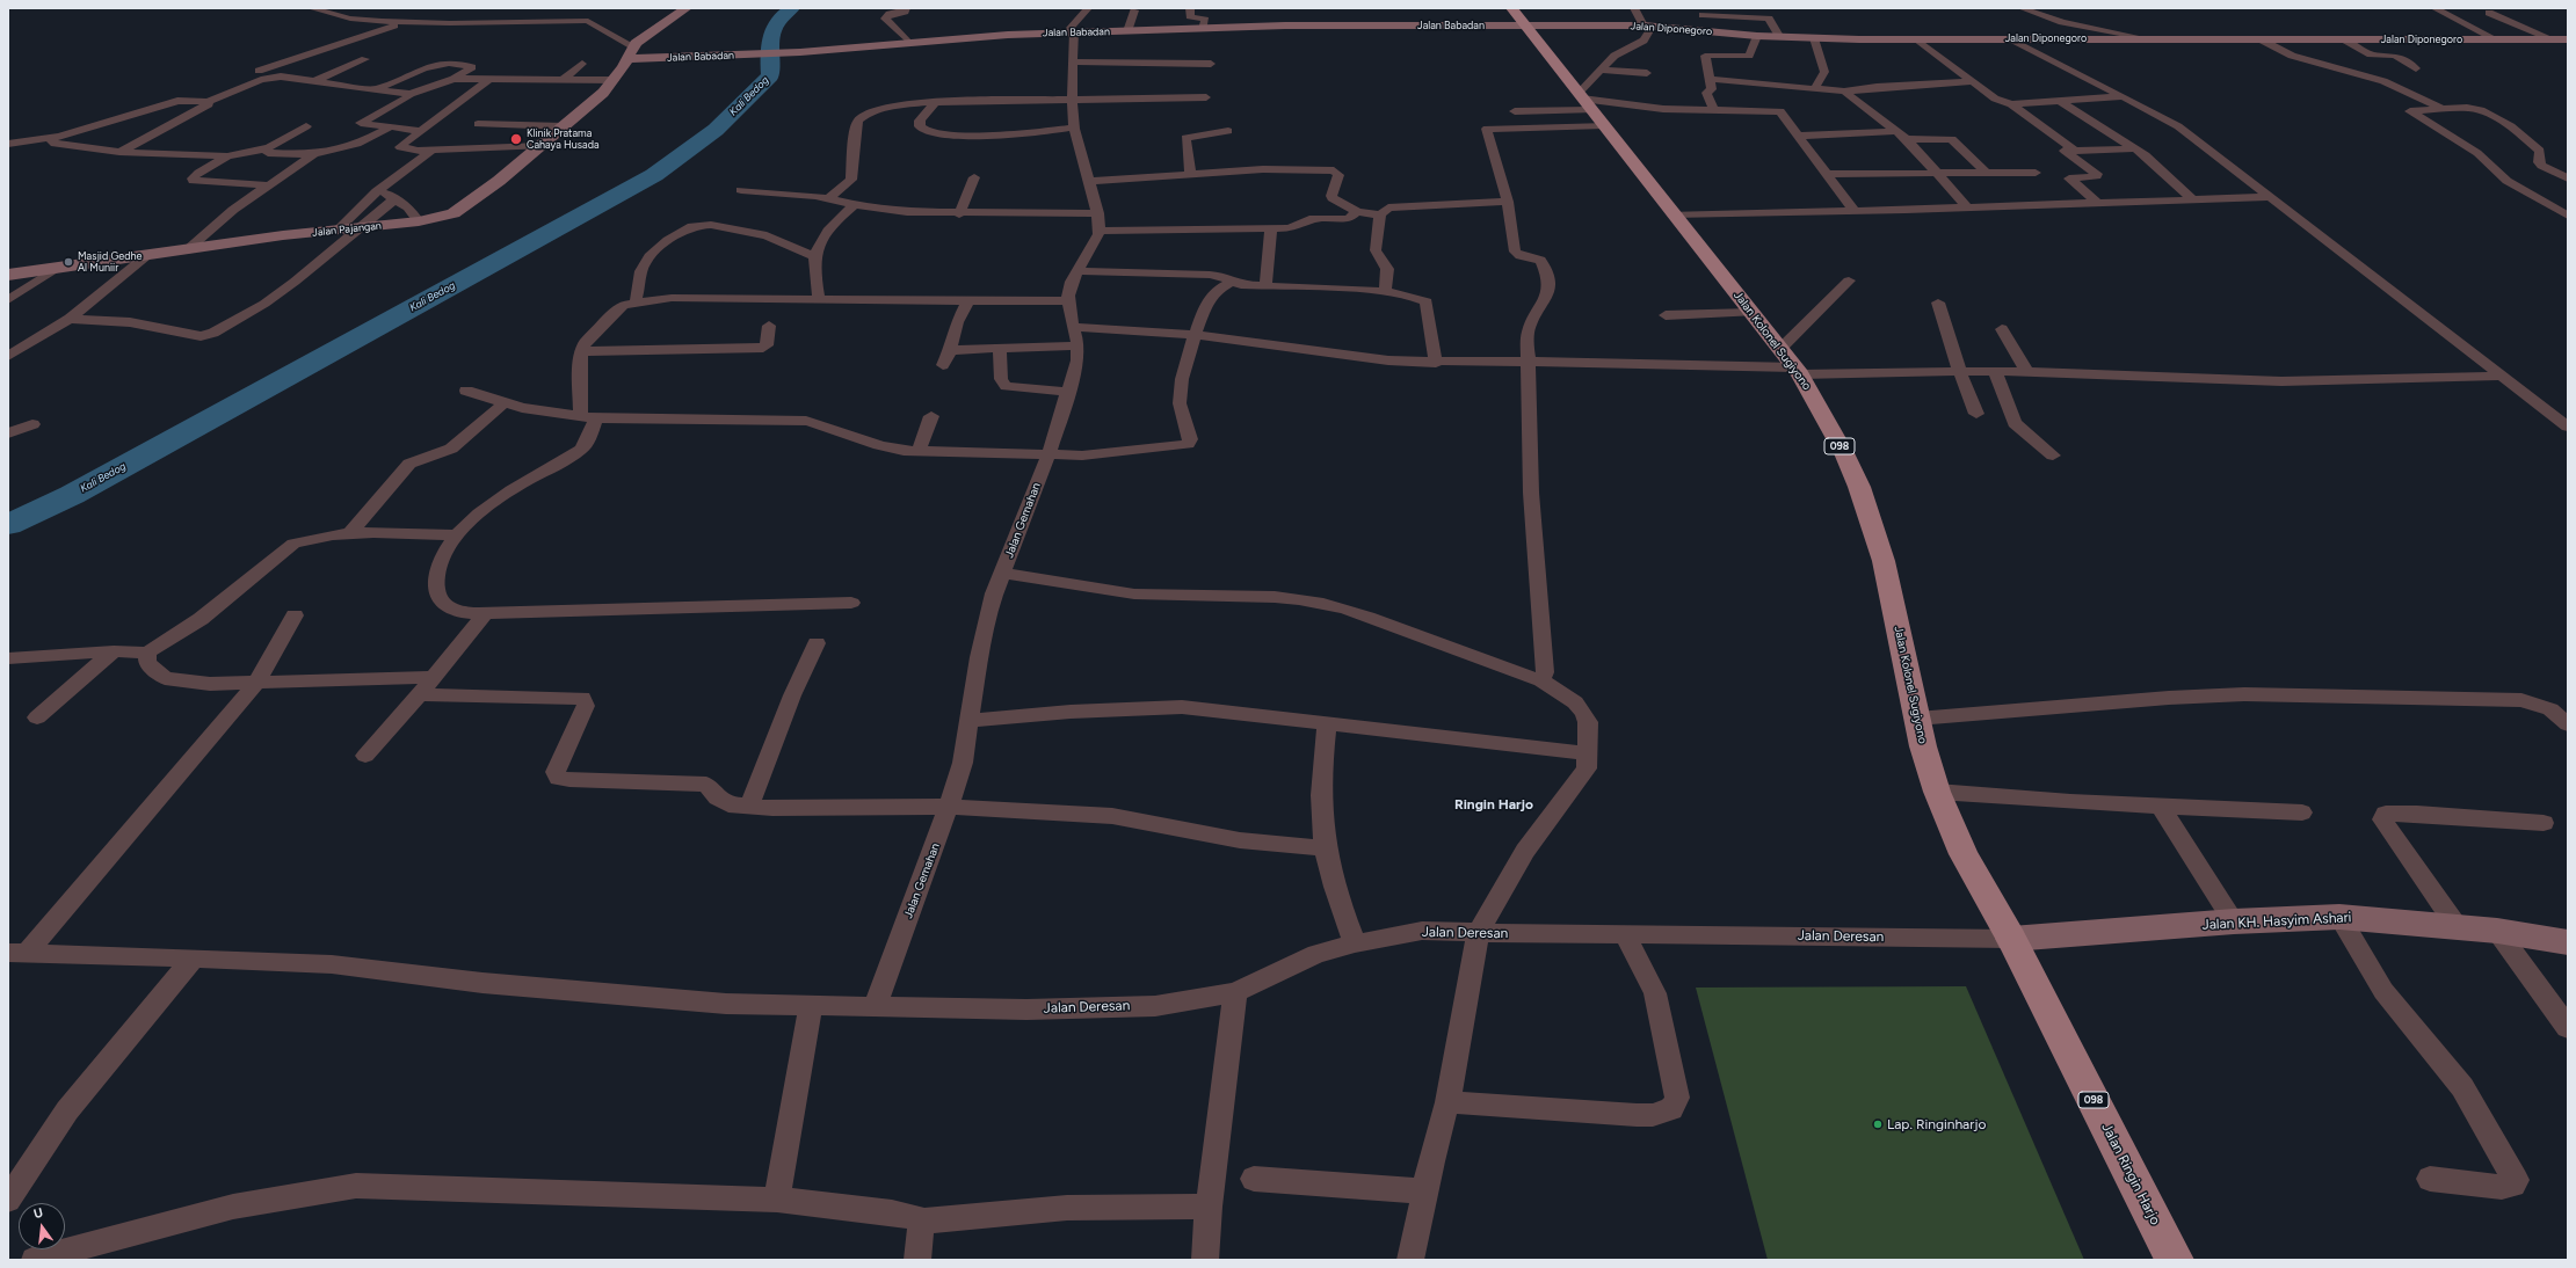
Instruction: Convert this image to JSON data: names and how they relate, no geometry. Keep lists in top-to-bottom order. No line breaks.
{"streets":{"main road":["Jalan Babadan","Jalan Diponegoro","Jalan Pajangan","Jalan Kolonel Sugiyono","098","Jalan KH. Hasyim Ashari","Jalan Ringin Harjo"],"street":["Jalan Gemahan","Jalan Deresan"]},"crossings":[["Jalan Babadan","Jalan Diponegoro"],["Jalan Babadan","Jalan Pajangan"],["Jalan Babadan","Jalan Kolonel Sugiyono"],["Jalan Babadan","098"],["Jalan Babadan","Jalan Gemahan"],["Jalan Diponegoro","Jalan Kolonel Sugiyono"],["Jalan Diponegoro","098"],["Jalan Kolonel Sugiyono","098"],["Jalan Kolonel Sugiyono","Jalan KH. Hasyim Ashari"],["Jalan Kolonel Sugiyono","Jalan Deresan"],["Jalan Kolonel Sugiyono","Jalan Ringin Harjo"],["Jalan Gemahan","Jalan Deresan"],["Jalan KH. Hasyim Ashari","Jalan Deresan"],["Jalan KH. Hasyim Ashari","Jalan Ringin Harjo"],["Jalan Deresan","Jalan Ringin Harjo"]],"districts":["Ringin Harjo"],"water":["Kali Bedog"],"places":["Klinik Pratama Cahaya Husada","Masjid Gedhe Al Muniir","Lap. Ringinharjo"],"north":"top"}
